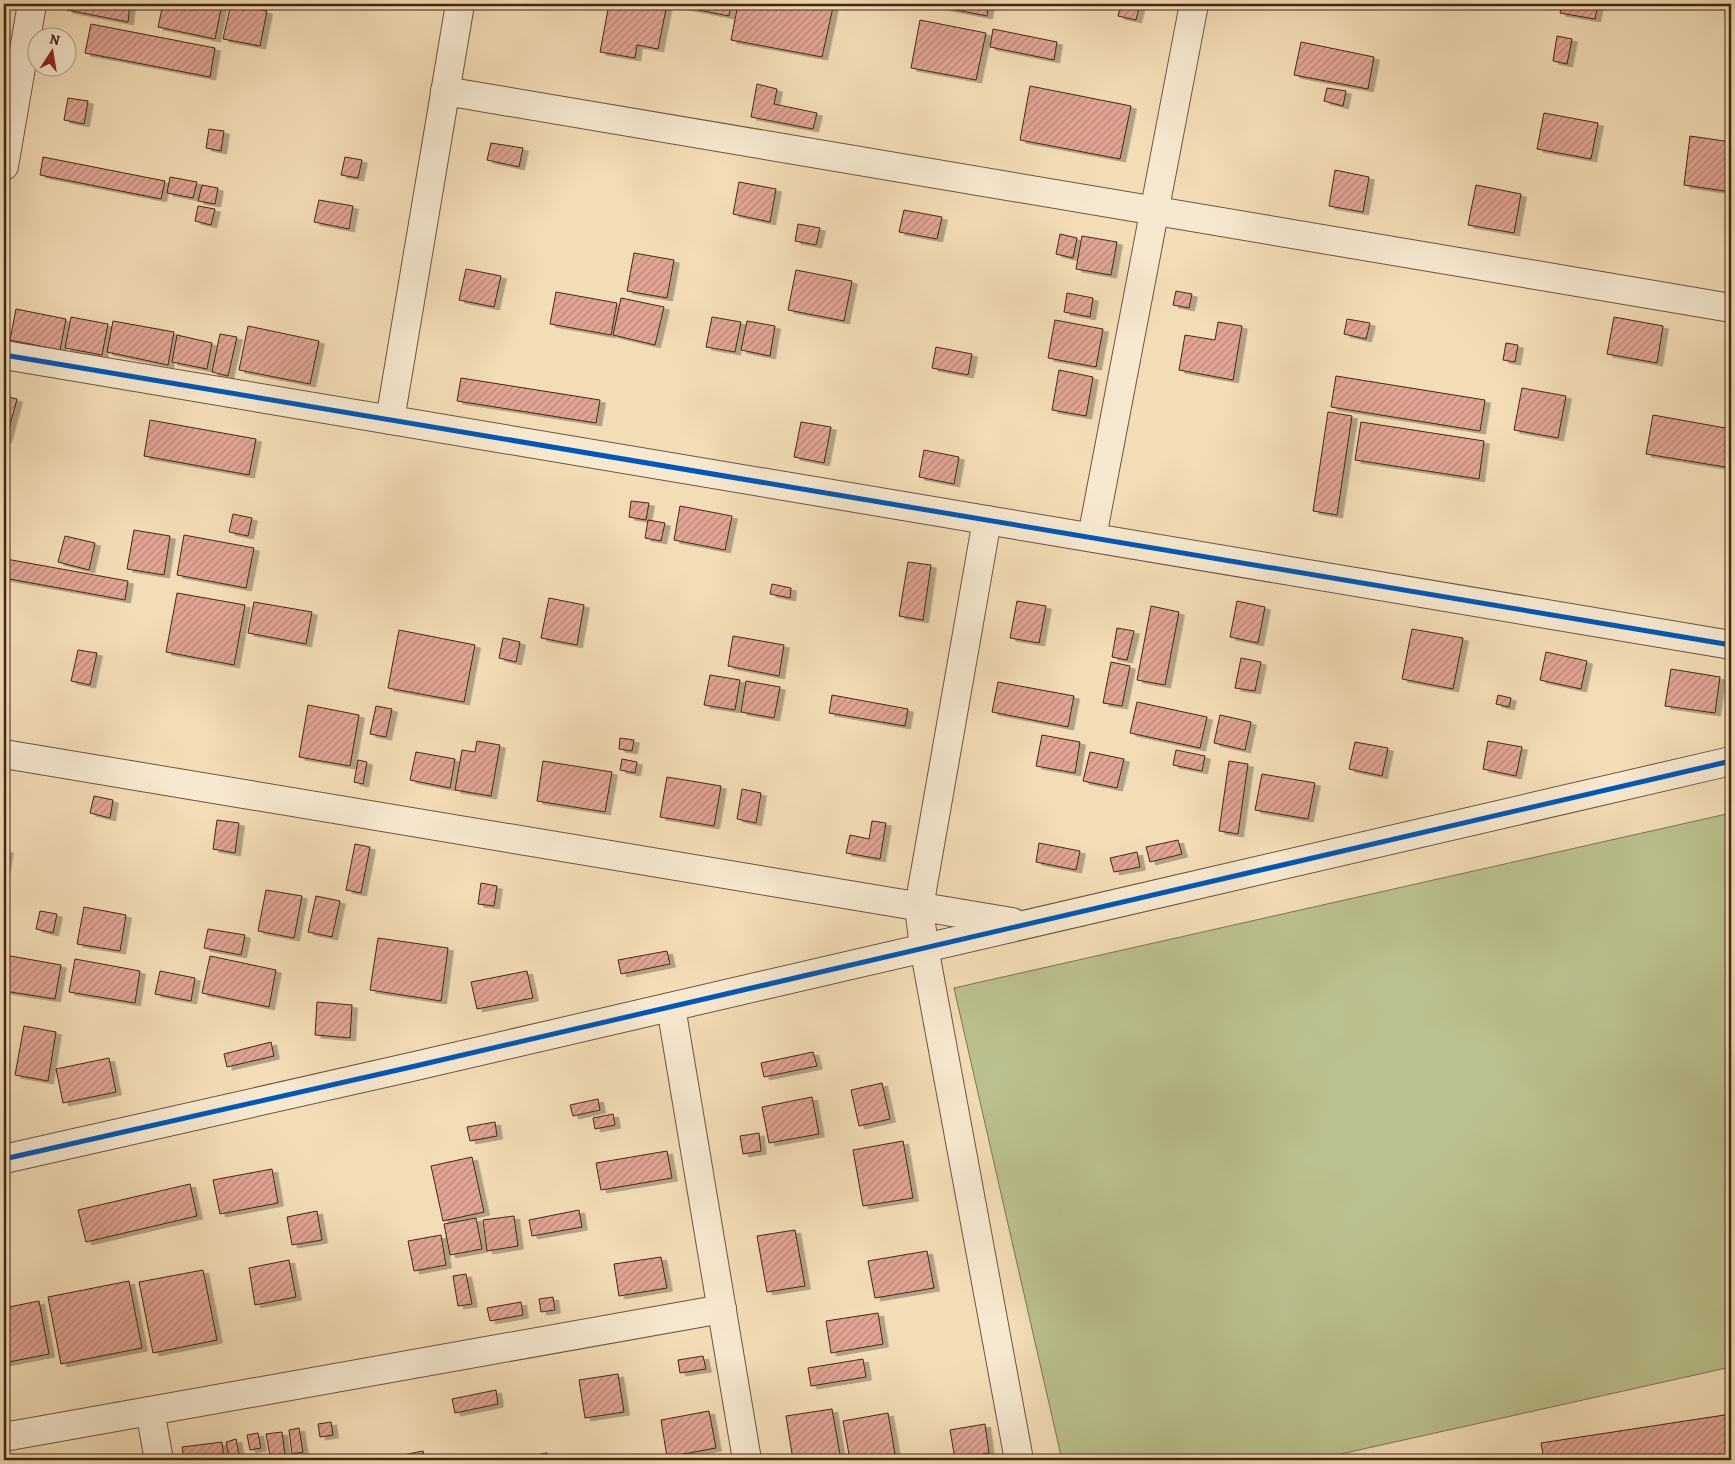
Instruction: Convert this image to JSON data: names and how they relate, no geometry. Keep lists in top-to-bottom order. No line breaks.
{"north":"top"}
